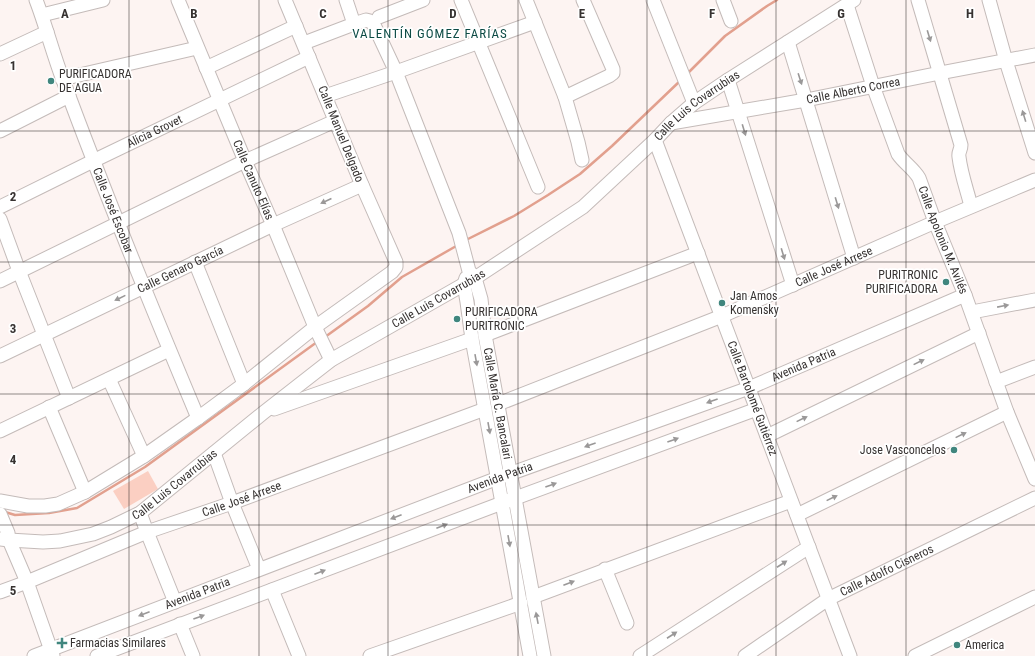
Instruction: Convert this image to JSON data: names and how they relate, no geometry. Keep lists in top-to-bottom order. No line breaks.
{"streets":{"street":["Calle Alberto Correa","Calle Luis Covarrubias","Alicia Grovet","Calle Manuel Delgado","Calle Canuto Elías","Calle José Escobar","Calle Apolonio M. Avilés","Calle José Arrese","Calle Genaro García","Avenida Patria","Calle Bartolomé Gutiérrez","Calle María C. Bancalari","Calle Adolfo Cisneros"]},"crossings":[["Calle Alberto Correa","Calle Luis Covarrubias"],["Calle Alberto Correa","Calle Apolonio M. Avilés"],["Calle Luis Covarrubias","Calle Canuto Elías"],["Calle Luis Covarrubias","Calle Apolonio M. Avilés"],["Calle Luis Covarrubias","Calle Bartolomé Gutiérrez"],["Calle Luis Covarrubias","Calle María C. Bancalari"],["Alicia Grovet","Calle Manuel Delgado"],["Alicia Grovet","Calle Canuto Elías"],["Alicia Grovet","Calle José Escobar"],["Calle Manuel Delgado","Calle Canuto Elías"],["Calle Manuel Delgado","Calle Genaro García"],["Calle Canuto Elías","Calle Genaro García"],["Calle José Escobar","Calle Genaro García"],["Calle Apolonio M. Avilés","Calle José Arrese"],["Calle Apolonio M. Avilés","Avenida Patria"],["Calle José Arrese","Calle Bartolomé Gutiérrez"],["Calle José Arrese","Calle María C. Bancalari"],["Avenida Patria","Calle Bartolomé Gutiérrez"],["Avenida Patria","Calle María C. Bancalari"],["Calle Bartolomé Gutiérrez","Calle Adolfo Cisneros"]],"districts":["VALENTÍN GÓMEZ FARÍAS"],"places":{"other":["PURIFICADORA DE AGUA","PURITRONIC PURIFICADORA","Jan Amos Komensky","PURIFICADORA PURITRONIC","Jose Vasconcelos","America"],"health":["Farmacias Similares"]},"grid":{"columns":["A","B","C","D","E","F","G","H"],"rows":["1","2","3","4","5"]}}
